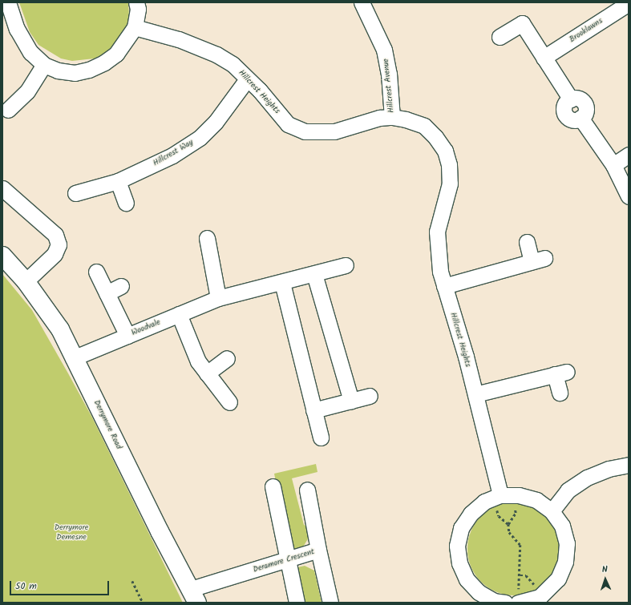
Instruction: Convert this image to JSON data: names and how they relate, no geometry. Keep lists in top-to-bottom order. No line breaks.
{"streets":{"main road":["Derrymore Road"],"street":["Brooklawns","Hillcrest Avenue","Hillcrest Heights","Hillcrest Way","Woodvale","Deramore Crescent"]},"crossings":[["Hillcrest Avenue","Hillcrest Heights"],["Hillcrest Heights","Hillcrest Way"],["Woodvale","Derrymore Road"],["Derrymore Road","Deramore Crescent"]],"parks":["Derrymore Demesne"],"scale_bar":"50 m","north":"top"}
